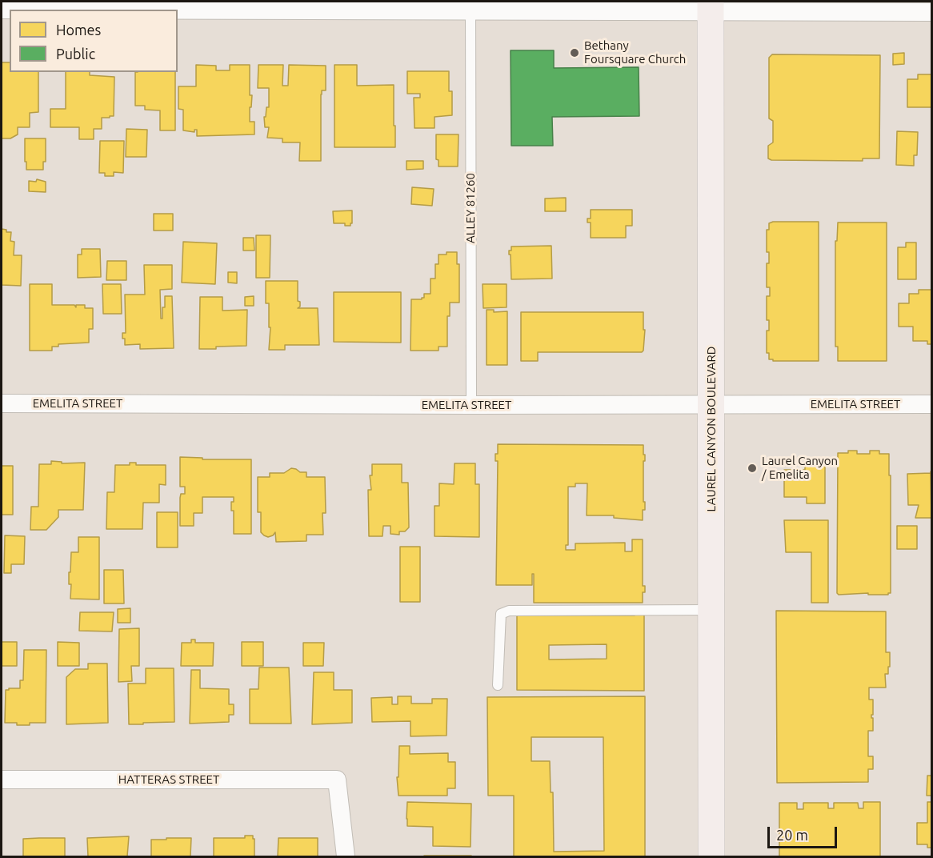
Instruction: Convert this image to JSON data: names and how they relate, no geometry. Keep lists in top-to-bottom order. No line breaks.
{"streets":{"main road":["LAUREL CANYON BOULEVARD"],"street":["EMELITA STREET","HATTERAS STREET"],"lane":["ALLEY 81260"]},"crossings":[["ALLEY 81260","EMELITA STREET"],["EMELITA STREET","LAUREL CANYON BOULEVARD"]],"places":["Bethany Foursquare Church","Laurel Canyon / Emelita"],"legend":["Homes","Public"],"scale_bar":"20 m"}
